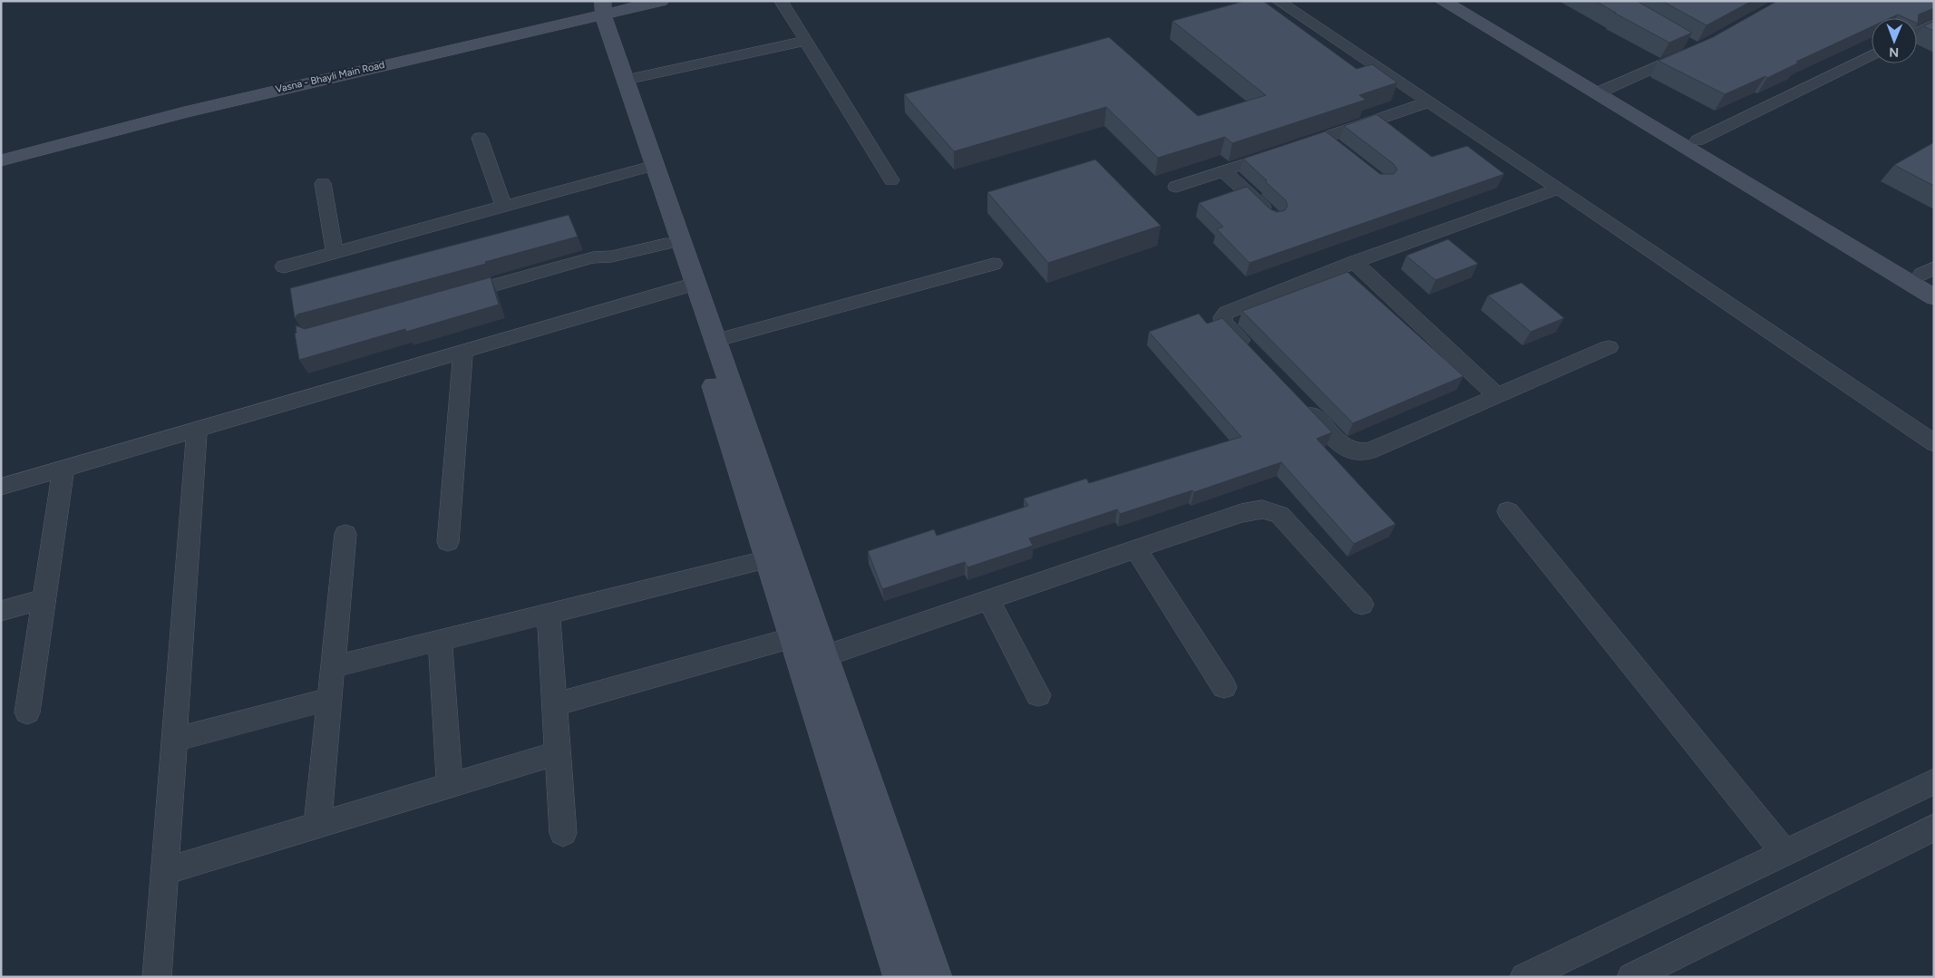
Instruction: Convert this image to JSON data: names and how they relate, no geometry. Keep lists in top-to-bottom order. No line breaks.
{"streets":{"main road":["Vasna - Bhayli Main Road"]},"north":"bottom"}
